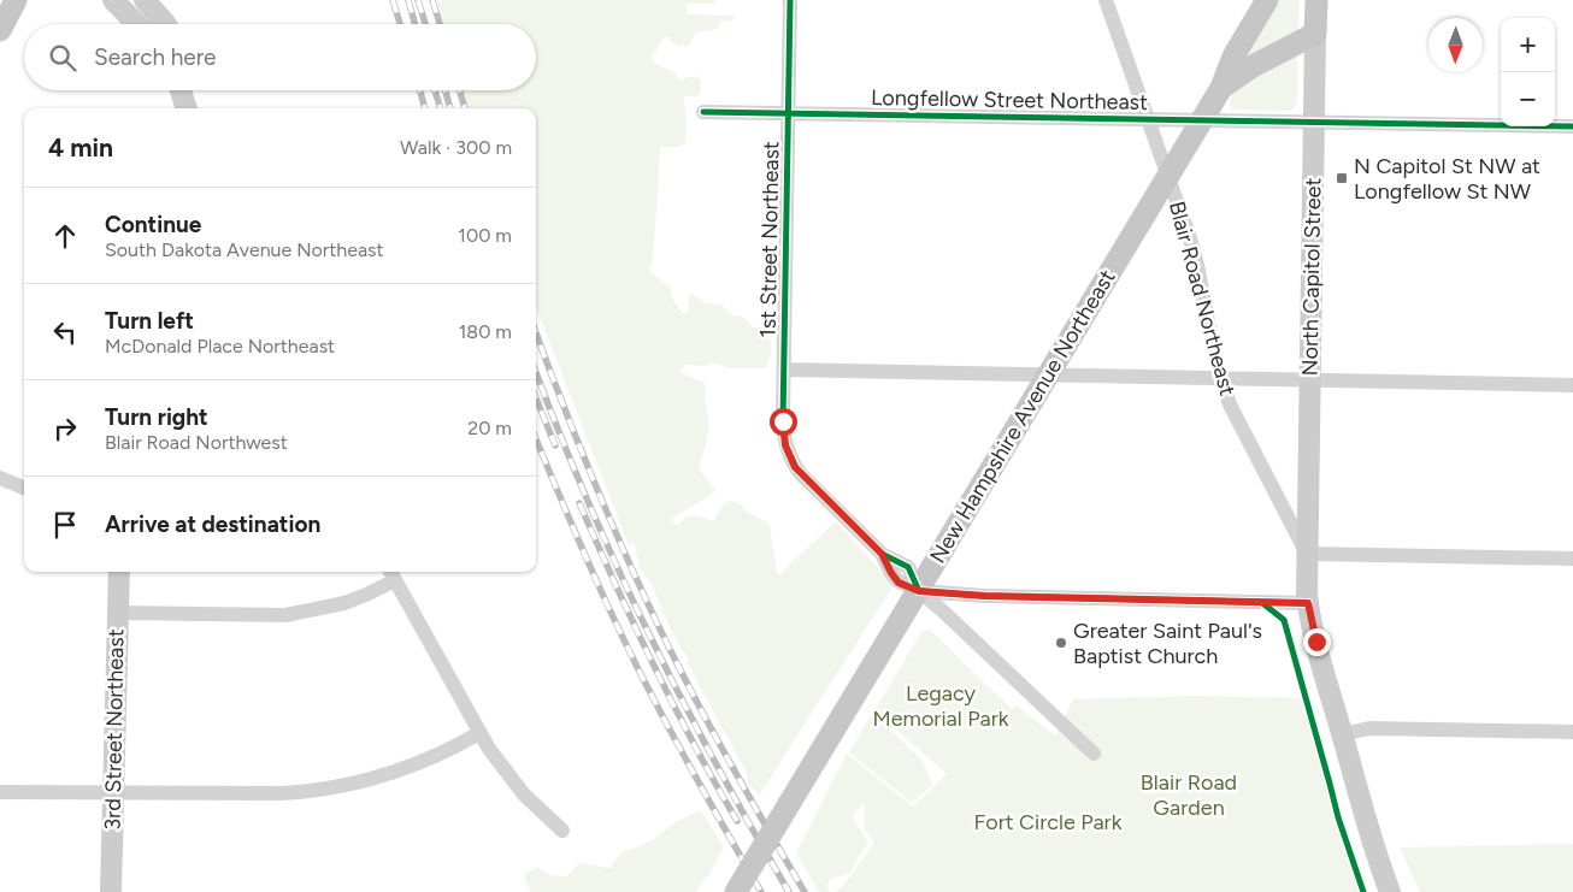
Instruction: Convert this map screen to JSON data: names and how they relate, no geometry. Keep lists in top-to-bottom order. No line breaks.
{"streets":{"main road":["North Capitol Street","New Hampshire Avenue Northeast","3rd Street Northeast"],"street":["Longfellow Street Northeast","1st Street Northeast","Blair Road Northeast"]},"crossings":[["Longfellow Street Northeast","1st Street Northeast"],["Longfellow Street Northeast","North Capitol Street"],["Longfellow Street Northeast","Blair Road Northeast"],["Longfellow Street Northeast","New Hampshire Avenue Northeast"],["1st Street Northeast","New Hampshire Avenue Northeast"],["North Capitol Street","Blair Road Northeast"],["Blair Road Northeast","New Hampshire Avenue Northeast"]],"parks":["Legacy Memorial Park","Blair Road Garden","Fort Circle Park"],"places":{"transit":["N Capitol St NW at Longfellow St NW"],"other":["Greater Saint Paul's Baptist Church"]},"north":"bottom","page":{"map_buttons":["+","−"],"search":"Search here","heading":["4 min","Walk · 300 m"],"list":[["Continue","South Dakota Avenue Northeast","100 m"],["Turn left","McDonald Place Northeast","180 m"],["Turn right","Blair Road Northwest","20 m"],"Arrive at destination"]}}
